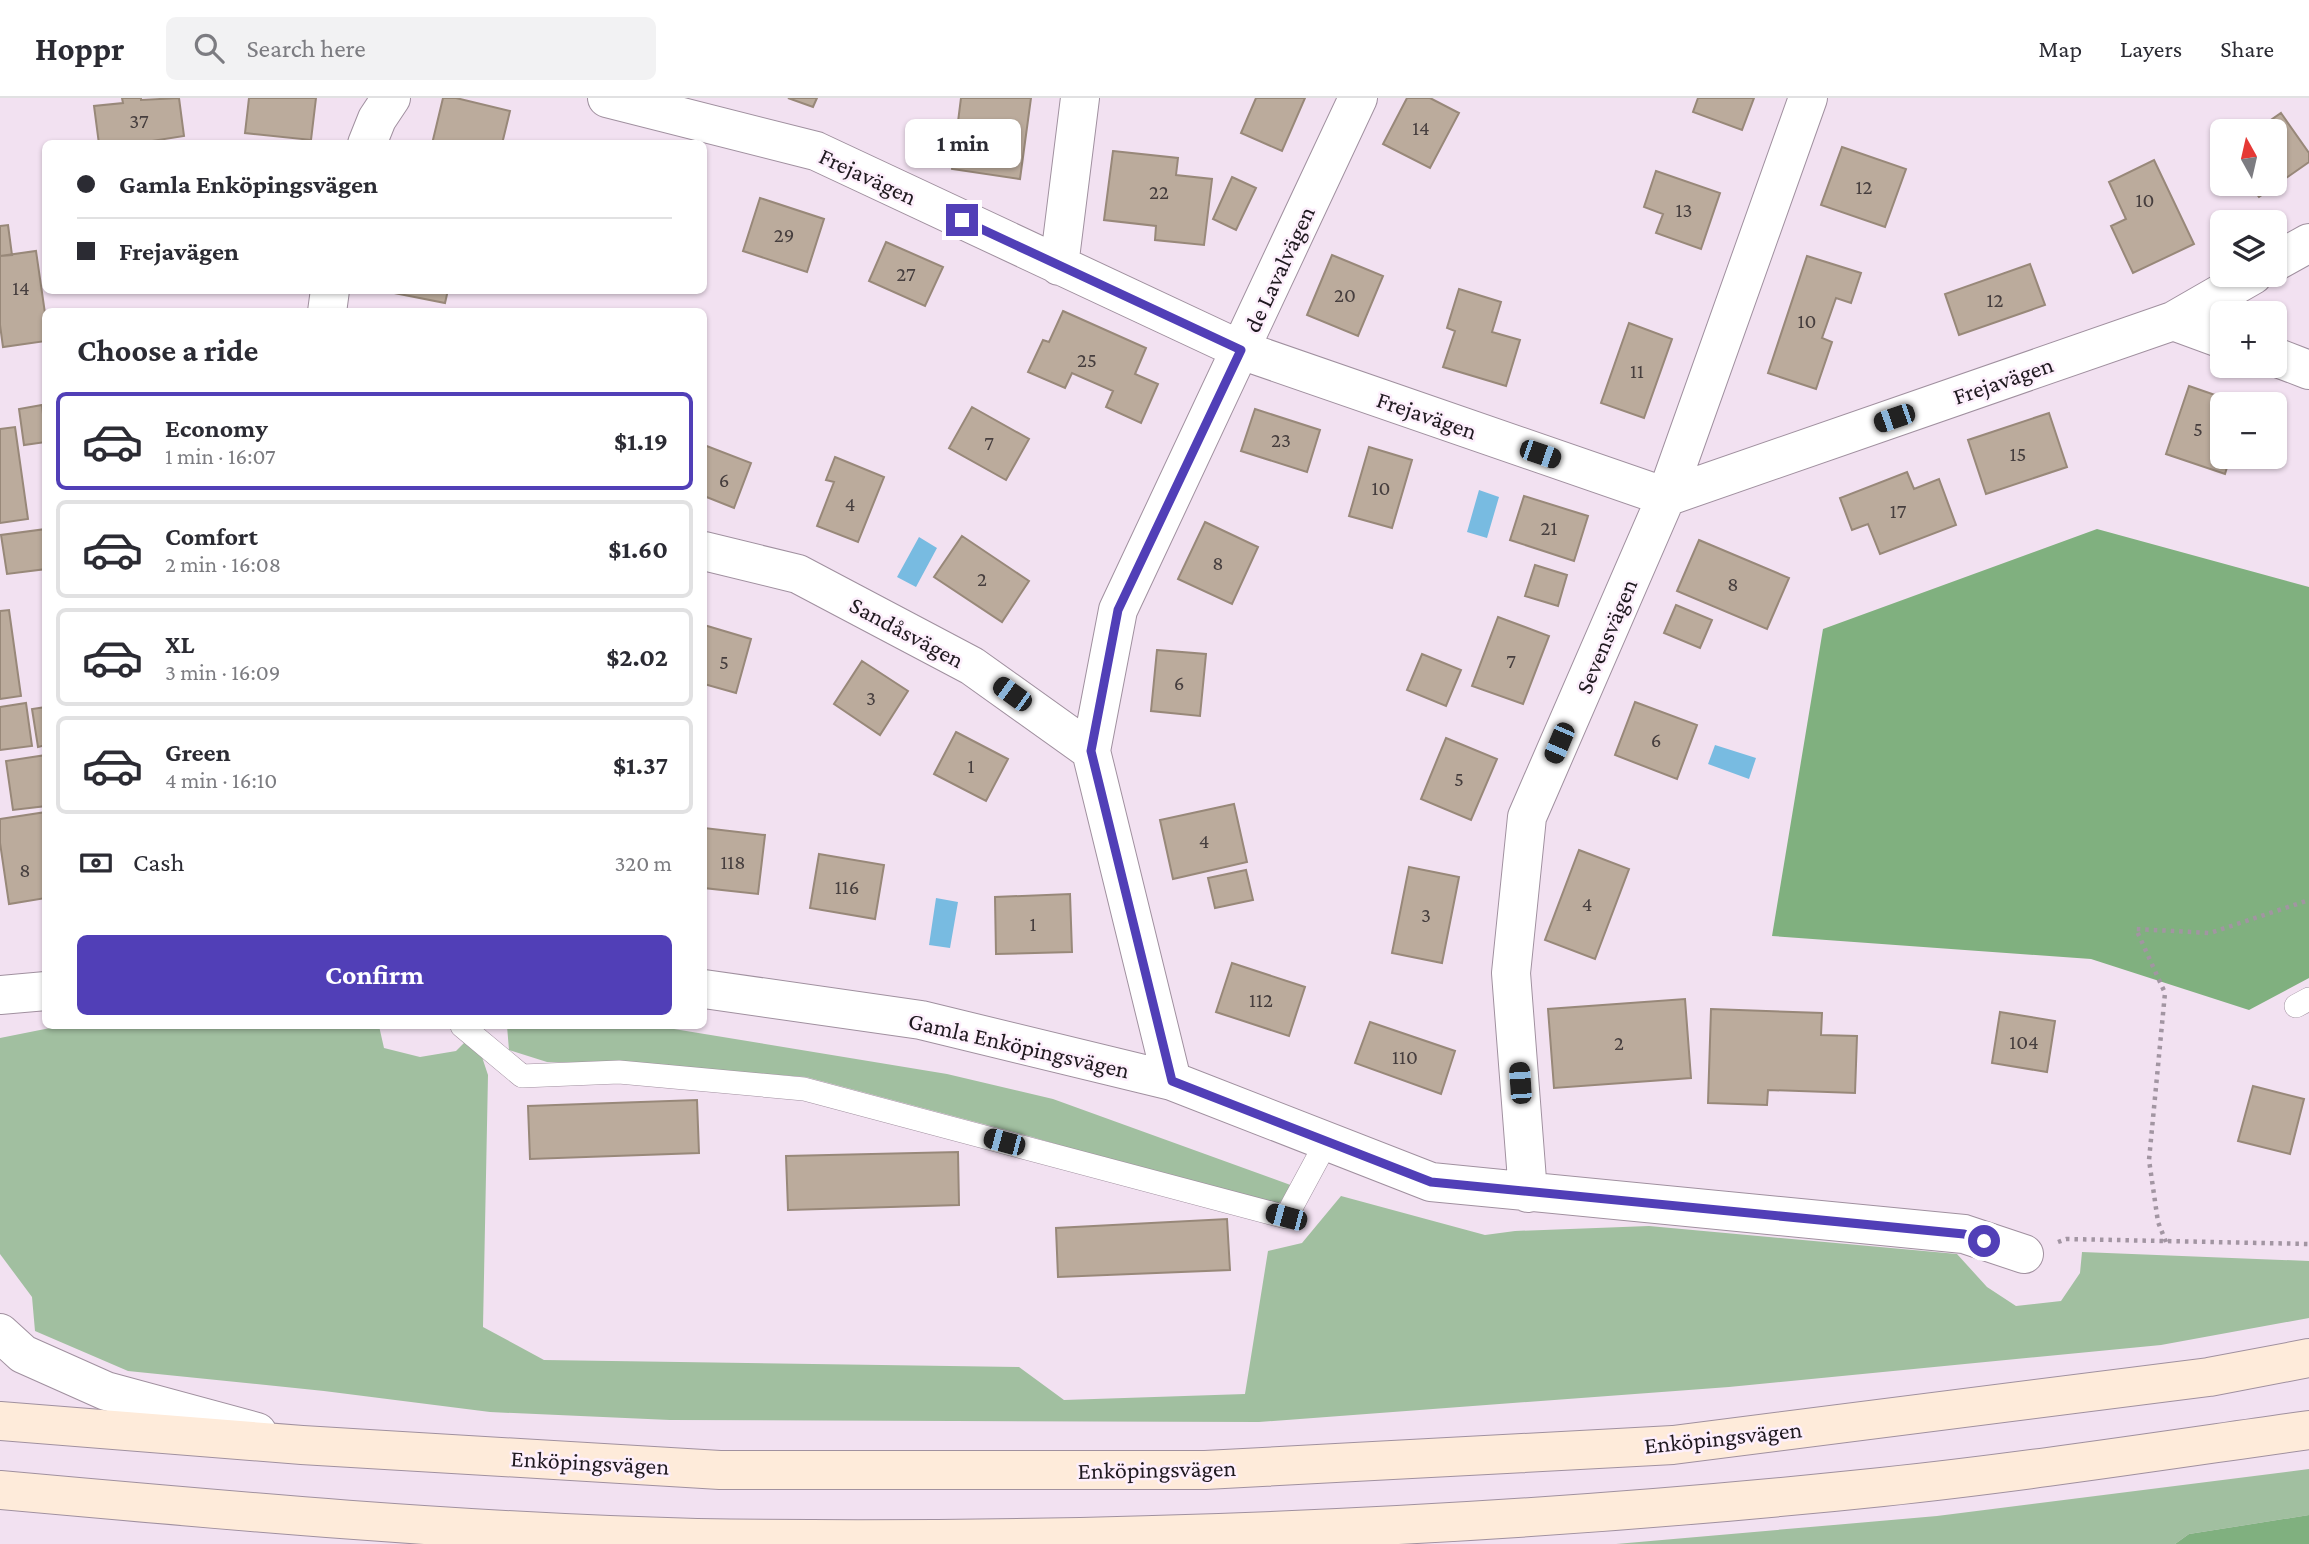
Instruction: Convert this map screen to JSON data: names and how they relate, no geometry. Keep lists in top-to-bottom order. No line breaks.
{"streets":{"main road":["Enköpingsvägen"],"street":["Frejavägen","de Lavalvägen","Sandåsvägen","Sevensvägen","Gamla Enköpingsvägen"]},"crossings":[["Frejavägen","de Lavalvägen"],["Frejavägen","Sevensvägen"],["de Lavalvägen","Sandåsvägen"],["de Lavalvägen","Gamla Enköpingsvägen"],["Sevensvägen","Gamla Enköpingsvägen"]],"house_numbers":["37","14","12","22","10","13","29","27","14","20","12","10","25","11","5","23","7","15","6","10","4","17","21","8","2","8","7","5","6","3","6","1","5","4","118","8","116","4","3","1","112","104","2","110"],"north":"top","page":{"header":"Hoppr","search":"Search here","nav":["Map","Layers","Share"],"map_buttons":["+","−"],"bubble":"1 min","banner":["Gamla Enköpingsvägen","Frejavägen"],"heading":"Choose a ride","list":[{"name":"Economy","note":"1 min · 16:07","value":"$1.19"},{"name":"Comfort","note":"2 min · 16:08","value":"$1.60"},{"name":"XL","note":"3 min · 16:09","value":"$2.02"},{"name":"Green","note":"4 min · 16:10","value":"$1.37"}],"pay":["Cash","320 m"],"buttons":"Confirm"}}
